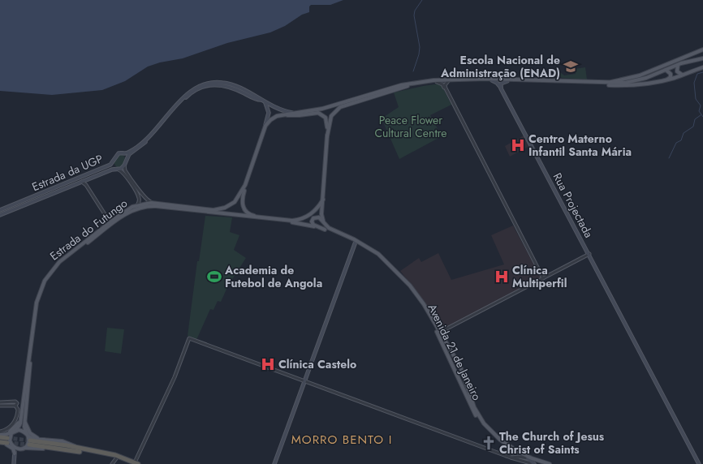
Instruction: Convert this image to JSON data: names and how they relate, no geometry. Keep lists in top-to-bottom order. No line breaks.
{"streets":{"main road":["Estrada da UGP","Rua Projectada","Estrada do Futungo","Avenida 21 de Janeiro"]},"crossings":[["Estrada do Futungo","Avenida 21 de Janeiro"]],"districts":["MORRO BENTO I"],"parks":["Peace Flower Cultural Centre"],"places":{"school or university":["Escola Nacional de Administração (ENAD)"],"hospital":["Centro Materno Infantil Santa Mária","Clínica Multiperfil","Clínica Castelo"],"sports":["Academia de Futebol de Angola"],"church":["The Church of Jesus Christ of Saints"]}}
